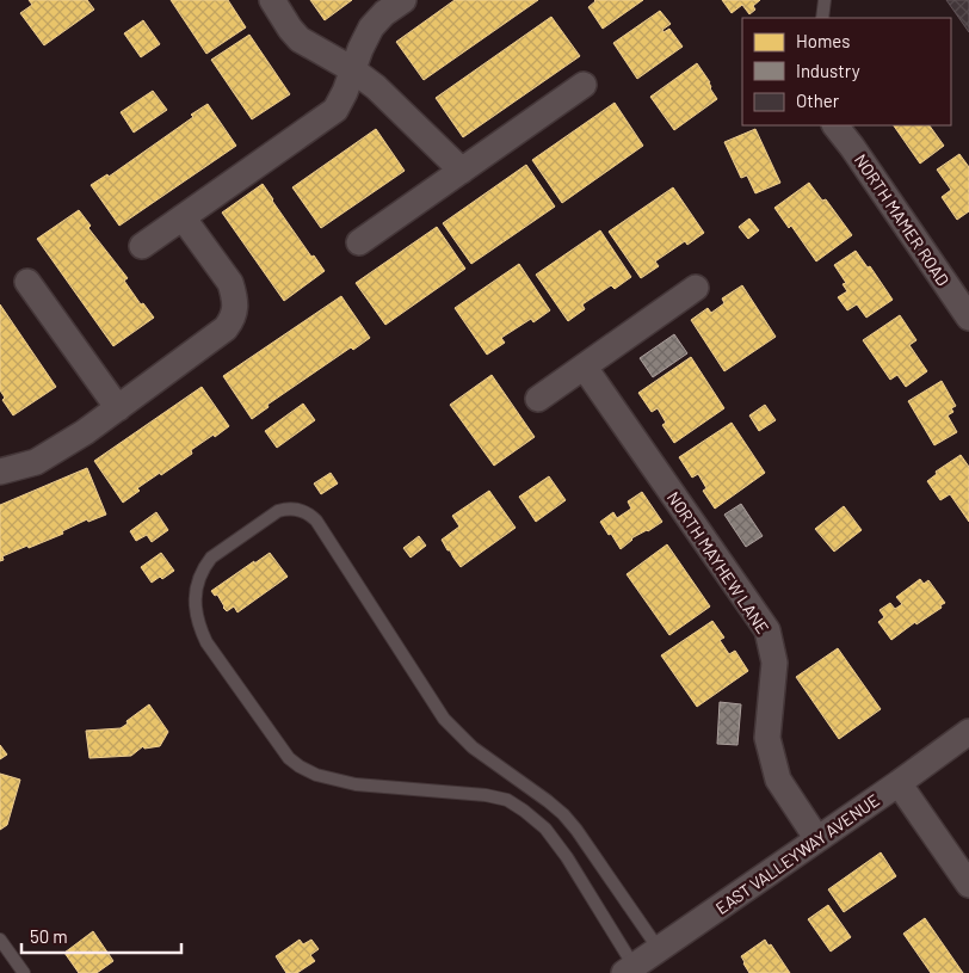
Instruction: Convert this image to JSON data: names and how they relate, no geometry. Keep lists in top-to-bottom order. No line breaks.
{"streets":{"street":["NORTH MAMER ROAD","NORTH MAYHEW LANE","EAST VALLEYWAY AVENUE"]},"crossings":[["NORTH MAYHEW LANE","EAST VALLEYWAY AVENUE"]],"legend":["Homes","Industry","Other"],"scale_bar":"50 m"}
